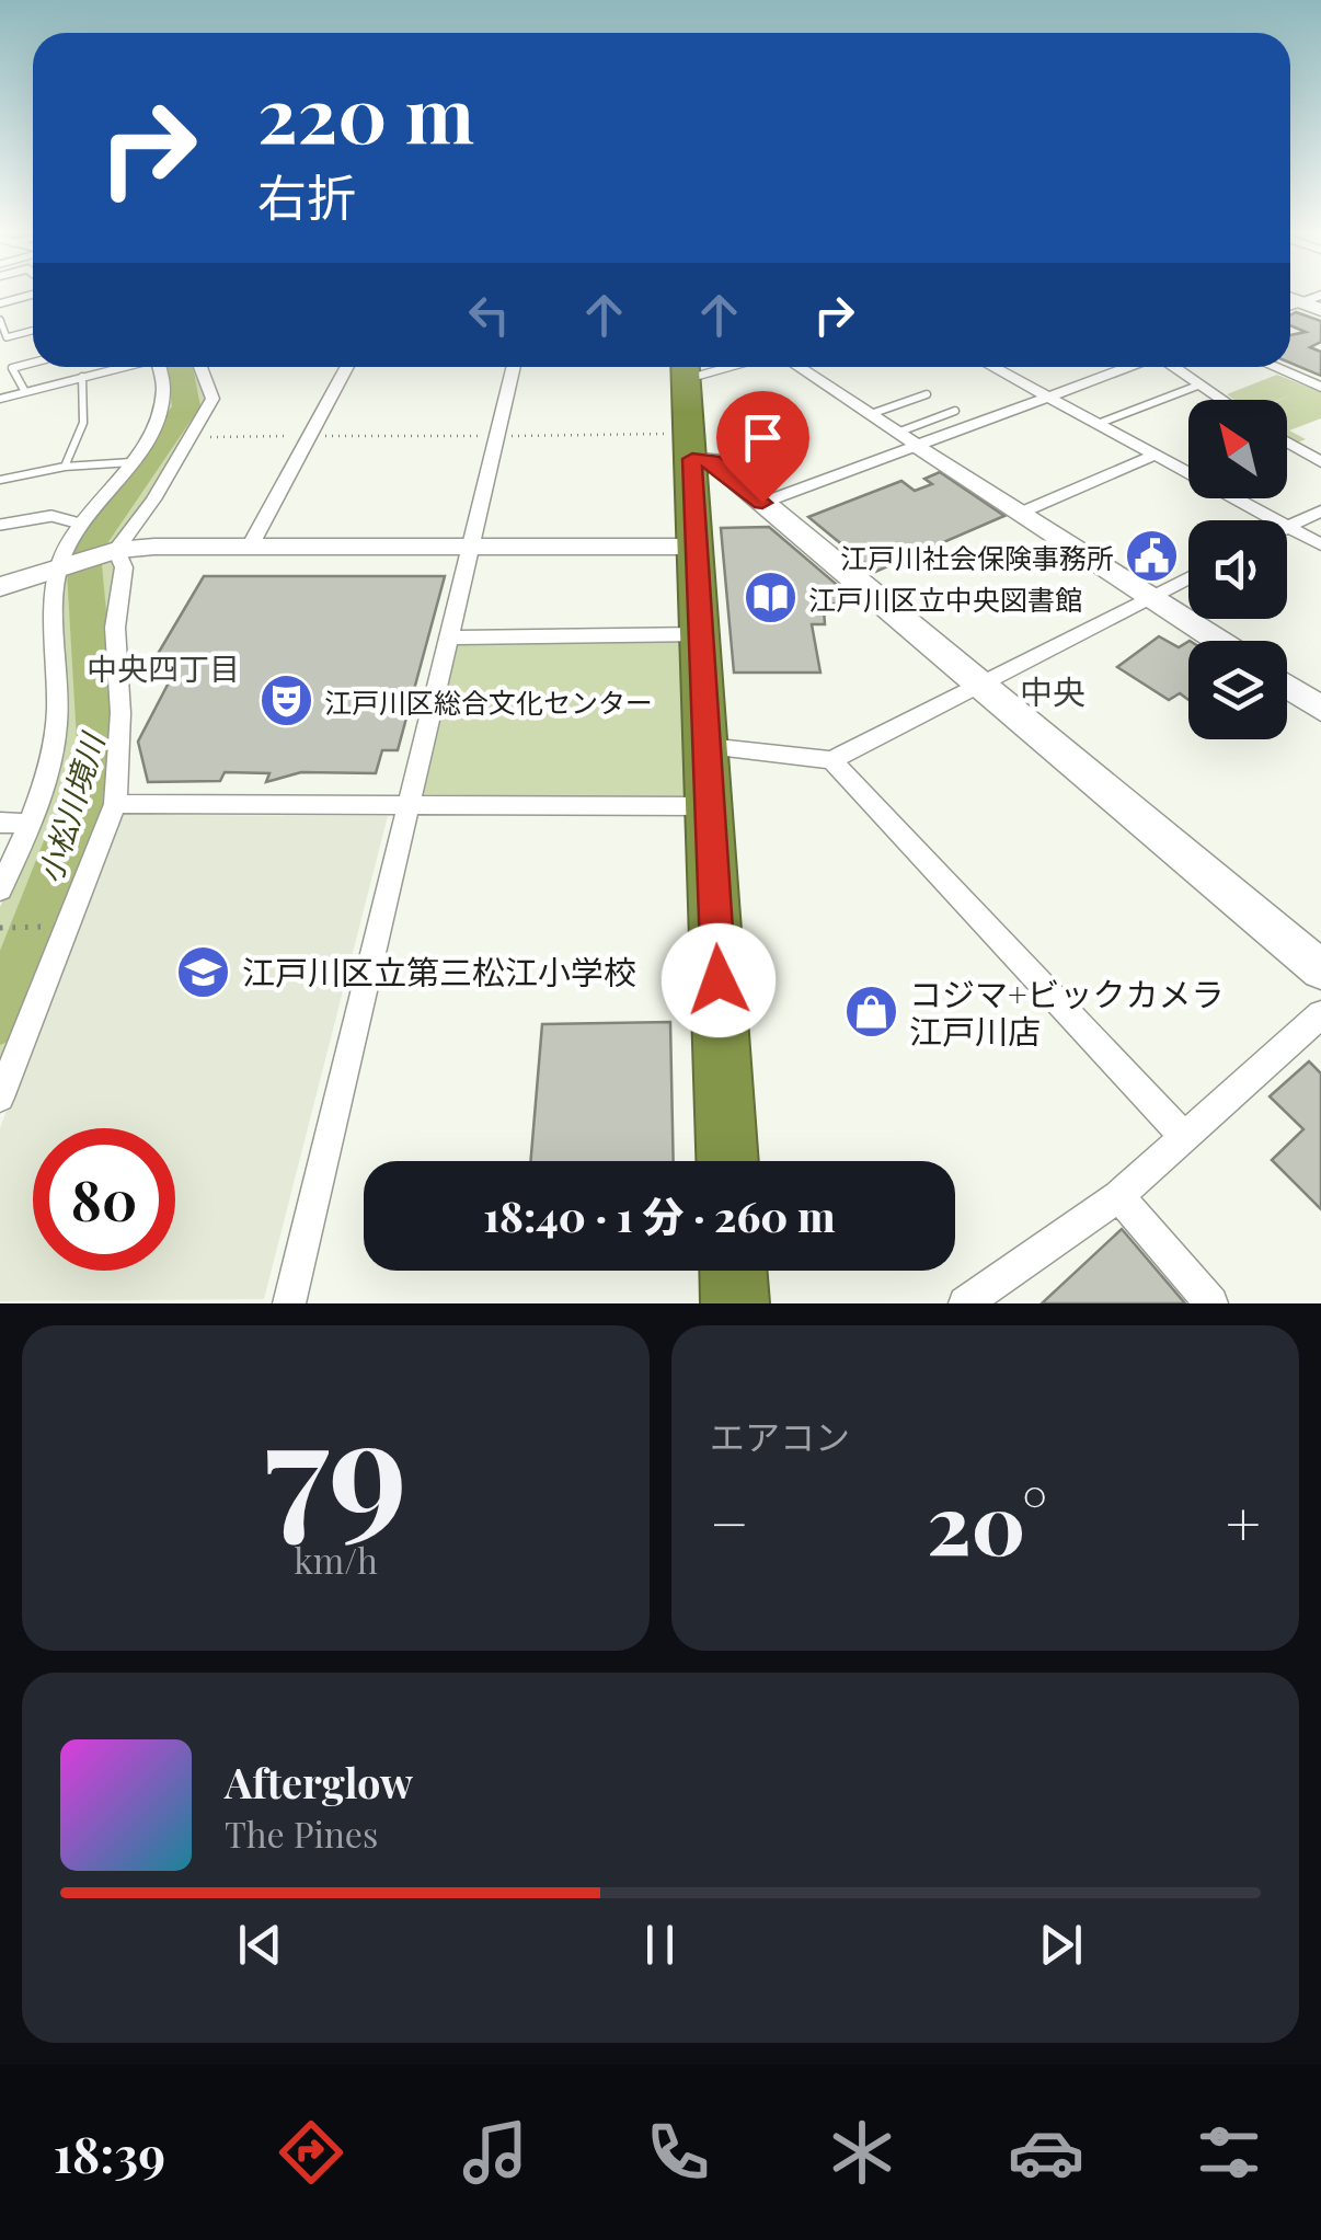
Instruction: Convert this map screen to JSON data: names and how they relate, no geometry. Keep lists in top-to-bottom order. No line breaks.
{"districts":["中央四丁目","中央"],"water":["小松川境川"],"places":{"public building":["江戸川社会保険事務所"],"library":["江戸川区立中央図書館"],"theatre":["江戸川区総合文化センター"],"school or university":["江戸川区立第三松江小学校"],"shop":["コジマ+ビックカメラ 江戸川店"]},"north":"top left","page":{"turn":["220 m","右折"],"limit":"80","trip":"18:40 · 1 分 · 260 m","tile":[["79","km/h"],"エアコン"],"heat":["−","20°","+"],"song":["Afterglow","The Pines"],"tabs":"18:39"}}
